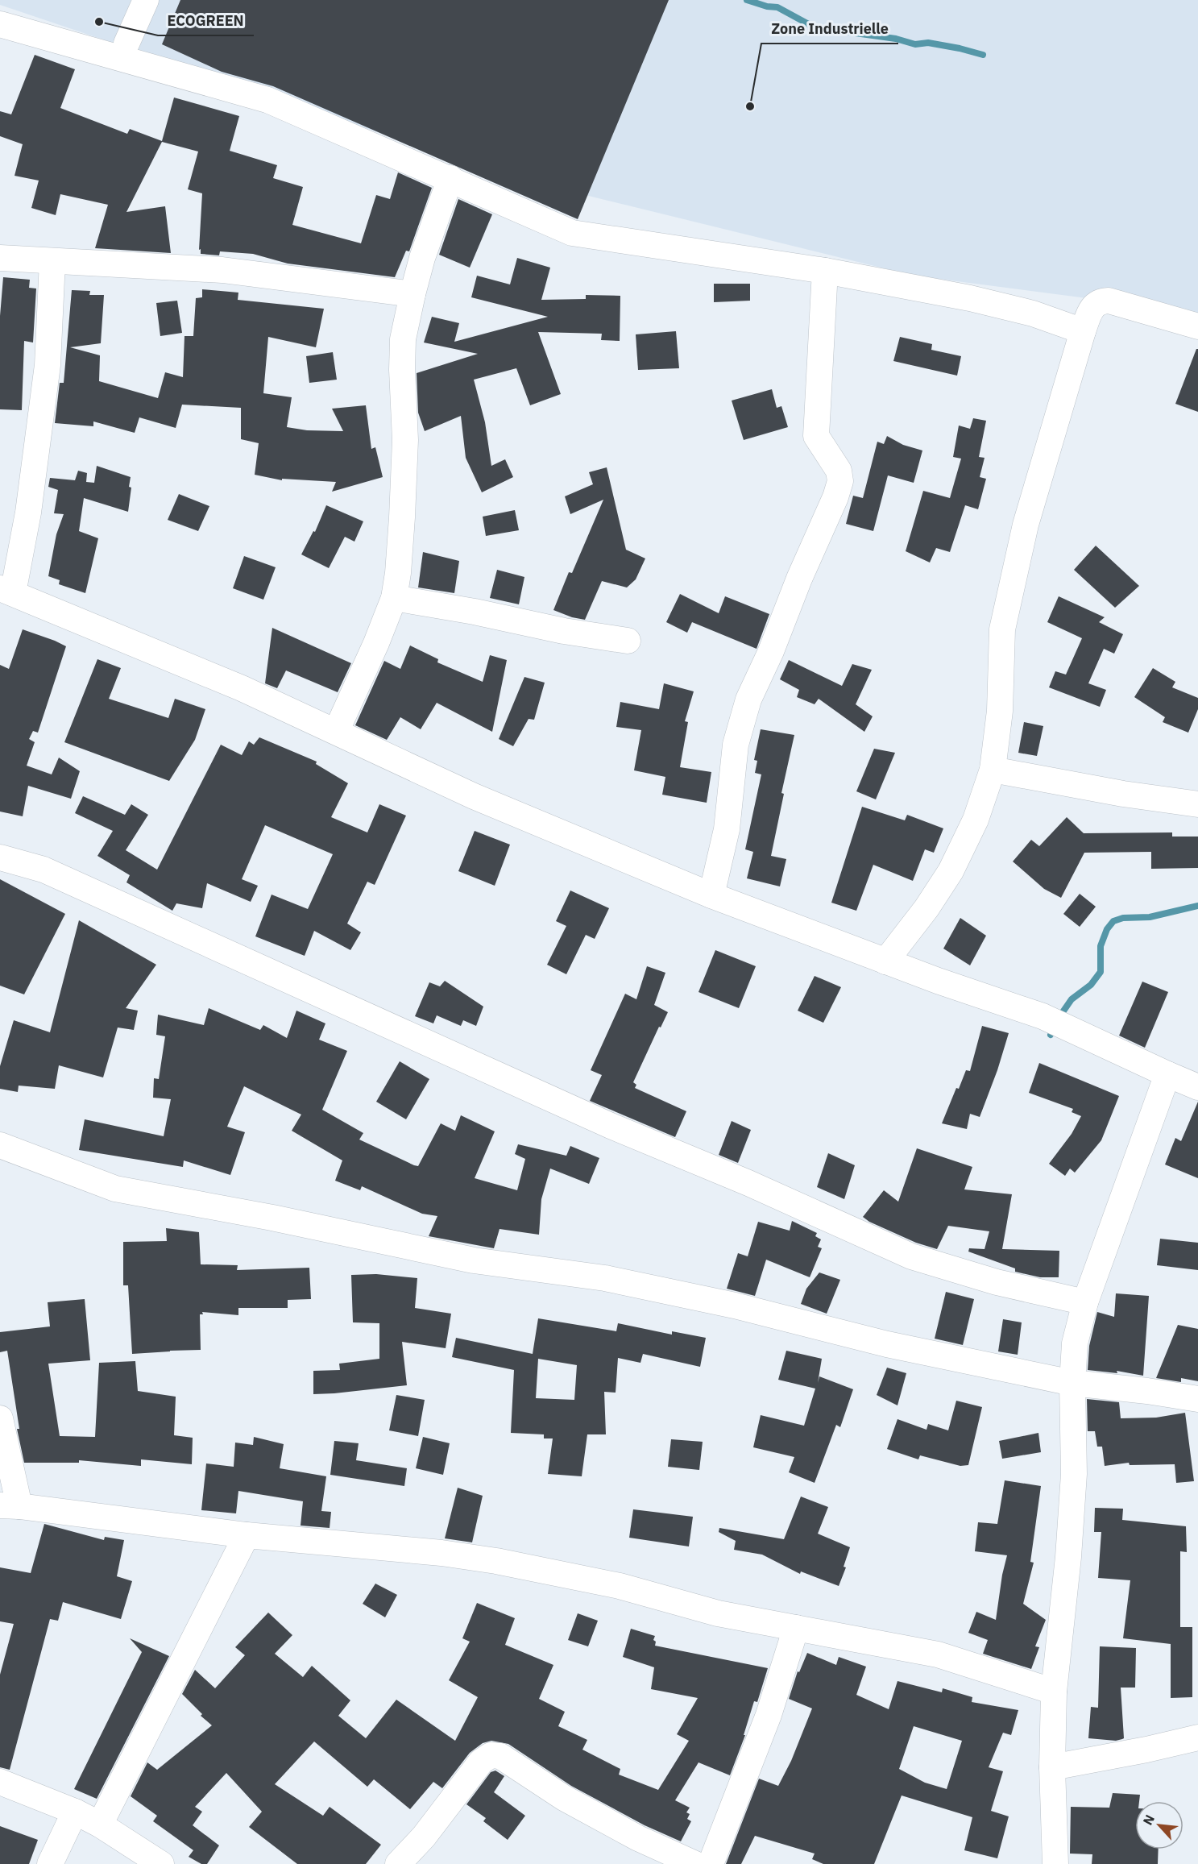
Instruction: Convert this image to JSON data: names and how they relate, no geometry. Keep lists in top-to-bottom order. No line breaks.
{"places":["ECOGREEN","Zone Industrielle"],"north":"top left"}
